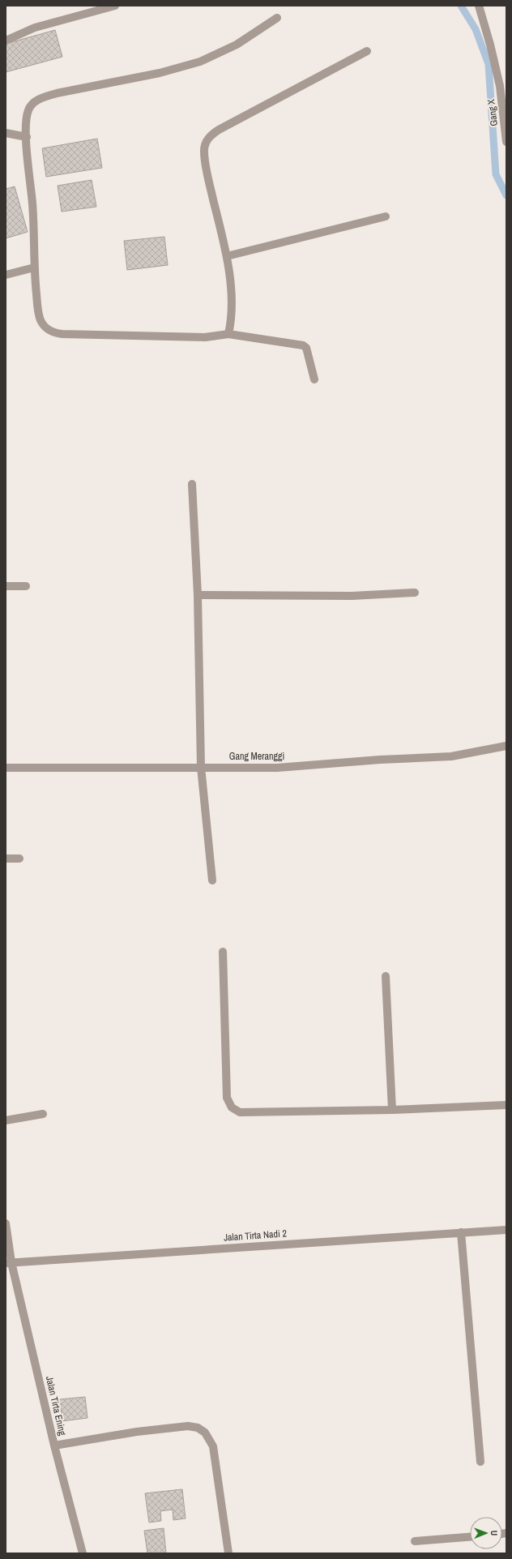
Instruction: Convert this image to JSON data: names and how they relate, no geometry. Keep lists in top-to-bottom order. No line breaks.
{"streets":{"street":["Gang X","Gang Meranggi","Jalan Tirta Nadi 2","Jalan Tirta Ening"]},"crossings":[["Jalan Tirta Nadi 2","Jalan Tirta Ening"]],"north":"right"}
